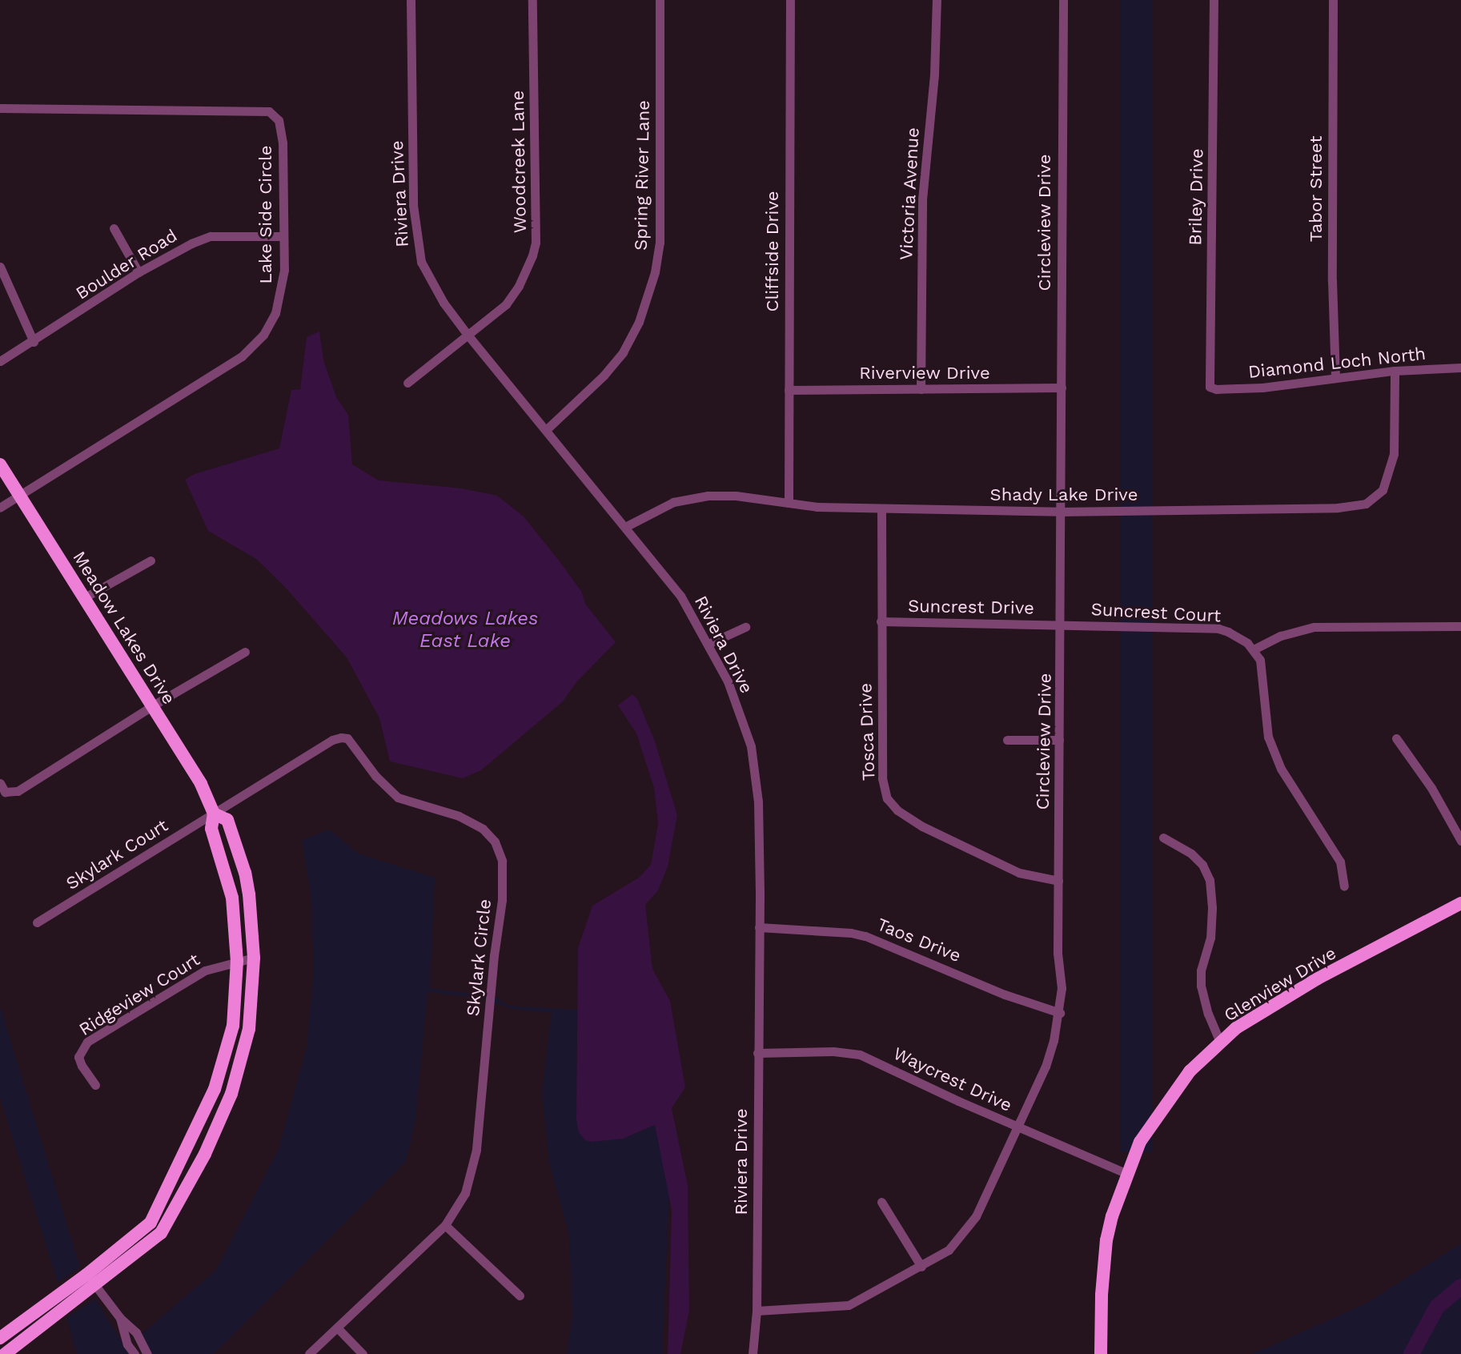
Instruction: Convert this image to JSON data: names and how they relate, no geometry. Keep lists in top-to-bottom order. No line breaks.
{"streets":{"street":["Woodcreek Lane","Spring River Lane","Tabor Street","Riviera Drive","Victoria Avenue","Briley Drive","Lake Side Circle","Circleview Drive","Cliffside Drive","Boulder Road","Diamond Loch North","Riverview Drive","Shady Lake Drive","Suncrest Drive","Suncrest Court","Meadow Lakes Drive","Tosca Drive","Skylark Court","Taos Drive","Skylark Circle","Glenview Drive","Ridgeview Court","Waycrest Drive"]},"crossings":[["Woodcreek Lane","Riviera Drive"],["Spring River Lane","Riviera Drive"],["Tabor Street","Diamond Loch North"],["Riviera Drive","Circleview Drive"],["Riviera Drive","Shady Lake Drive"],["Riviera Drive","Taos Drive"],["Riviera Drive","Waycrest Drive"],["Victoria Avenue","Riverview Drive"],["Briley Drive","Diamond Loch North"],["Lake Side Circle","Boulder Road"],["Lake Side Circle","Meadow Lakes Drive"],["Circleview Drive","Riverview Drive"],["Circleview Drive","Shady Lake Drive"],["Circleview Drive","Suncrest Drive"],["Circleview Drive","Suncrest Court"],["Circleview Drive","Tosca Drive"],["Circleview Drive","Taos Drive"],["Circleview Drive","Waycrest Drive"],["Cliffside Drive","Riverview Drive"],["Cliffside Drive","Shady Lake Drive"],["Diamond Loch North","Shady Lake Drive"],["Shady Lake Drive","Tosca Drive"],["Suncrest Drive","Suncrest Court"],["Suncrest Drive","Tosca Drive"],["Meadow Lakes Drive","Skylark Court"],["Meadow Lakes Drive","Skylark Circle"],["Meadow Lakes Drive","Ridgeview Court"],["Skylark Court","Skylark Circle"],["Glenview Drive","Waycrest Drive"]],"water":["Meadows Lakes East Lake"]}
